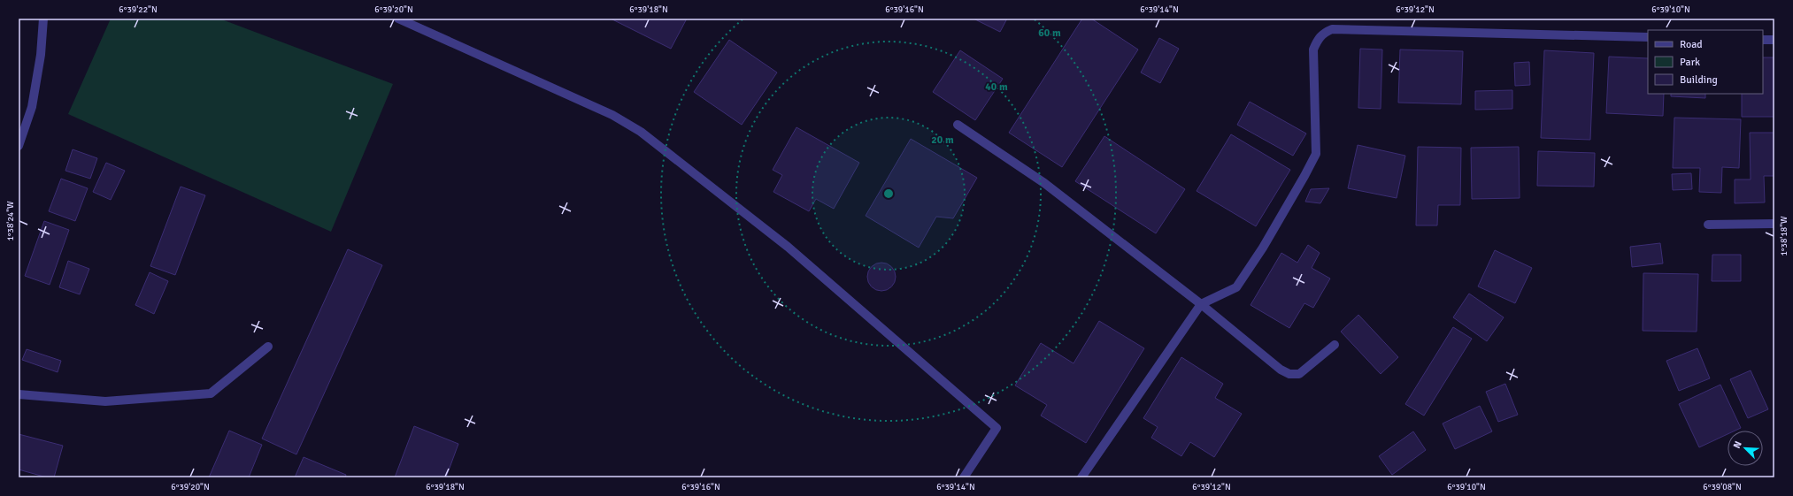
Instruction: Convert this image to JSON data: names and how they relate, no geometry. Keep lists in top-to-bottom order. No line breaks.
{"legend":["Road","Park","Building"],"north":"top left","coordinates":["6°39'22\"N","6°39'20\"N","6°39'18\"N","6°39'16\"N","6°39'14\"N","6°39'12\"N","6°39'10\"N","1°38'24\"W","1°38'18\"W","6°39'08\"N"],"rings":["60 m","40 m","20 m"]}
